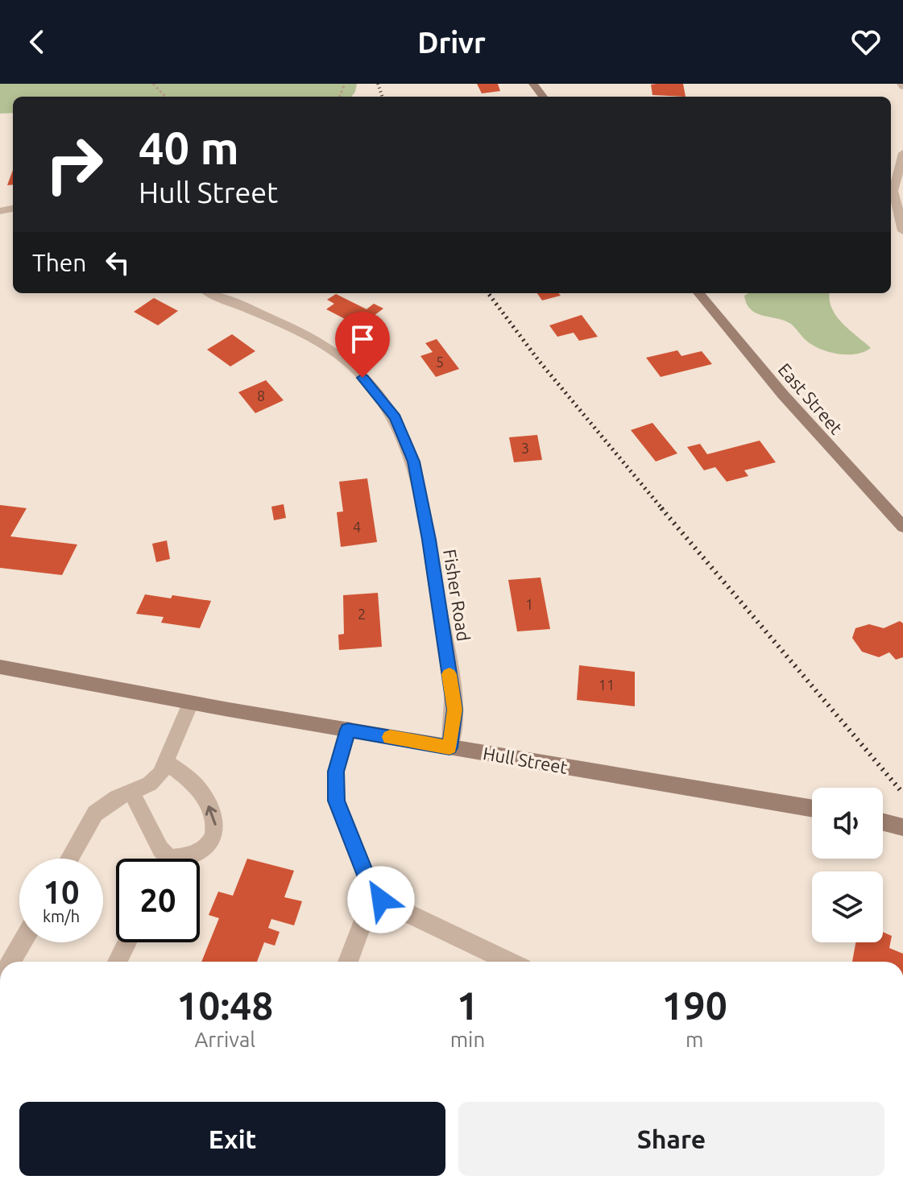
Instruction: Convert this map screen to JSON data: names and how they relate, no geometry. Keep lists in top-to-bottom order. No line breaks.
{"streets":{"main road":["East Street","Hull Street"],"street":["Fisher Road"]},"crossings":[["Fisher Road","Hull Street"]],"house_numbers":["5","8","3","4","1","2","11"],"page":{"header":"Drivr","turn":["40 m","Hull Street"],"then":"Then","speed":"10 km/h","limit":"20","eta":["10:48","Arrival","1","min","190","m"],"buttons":["Exit","Share"]}}
